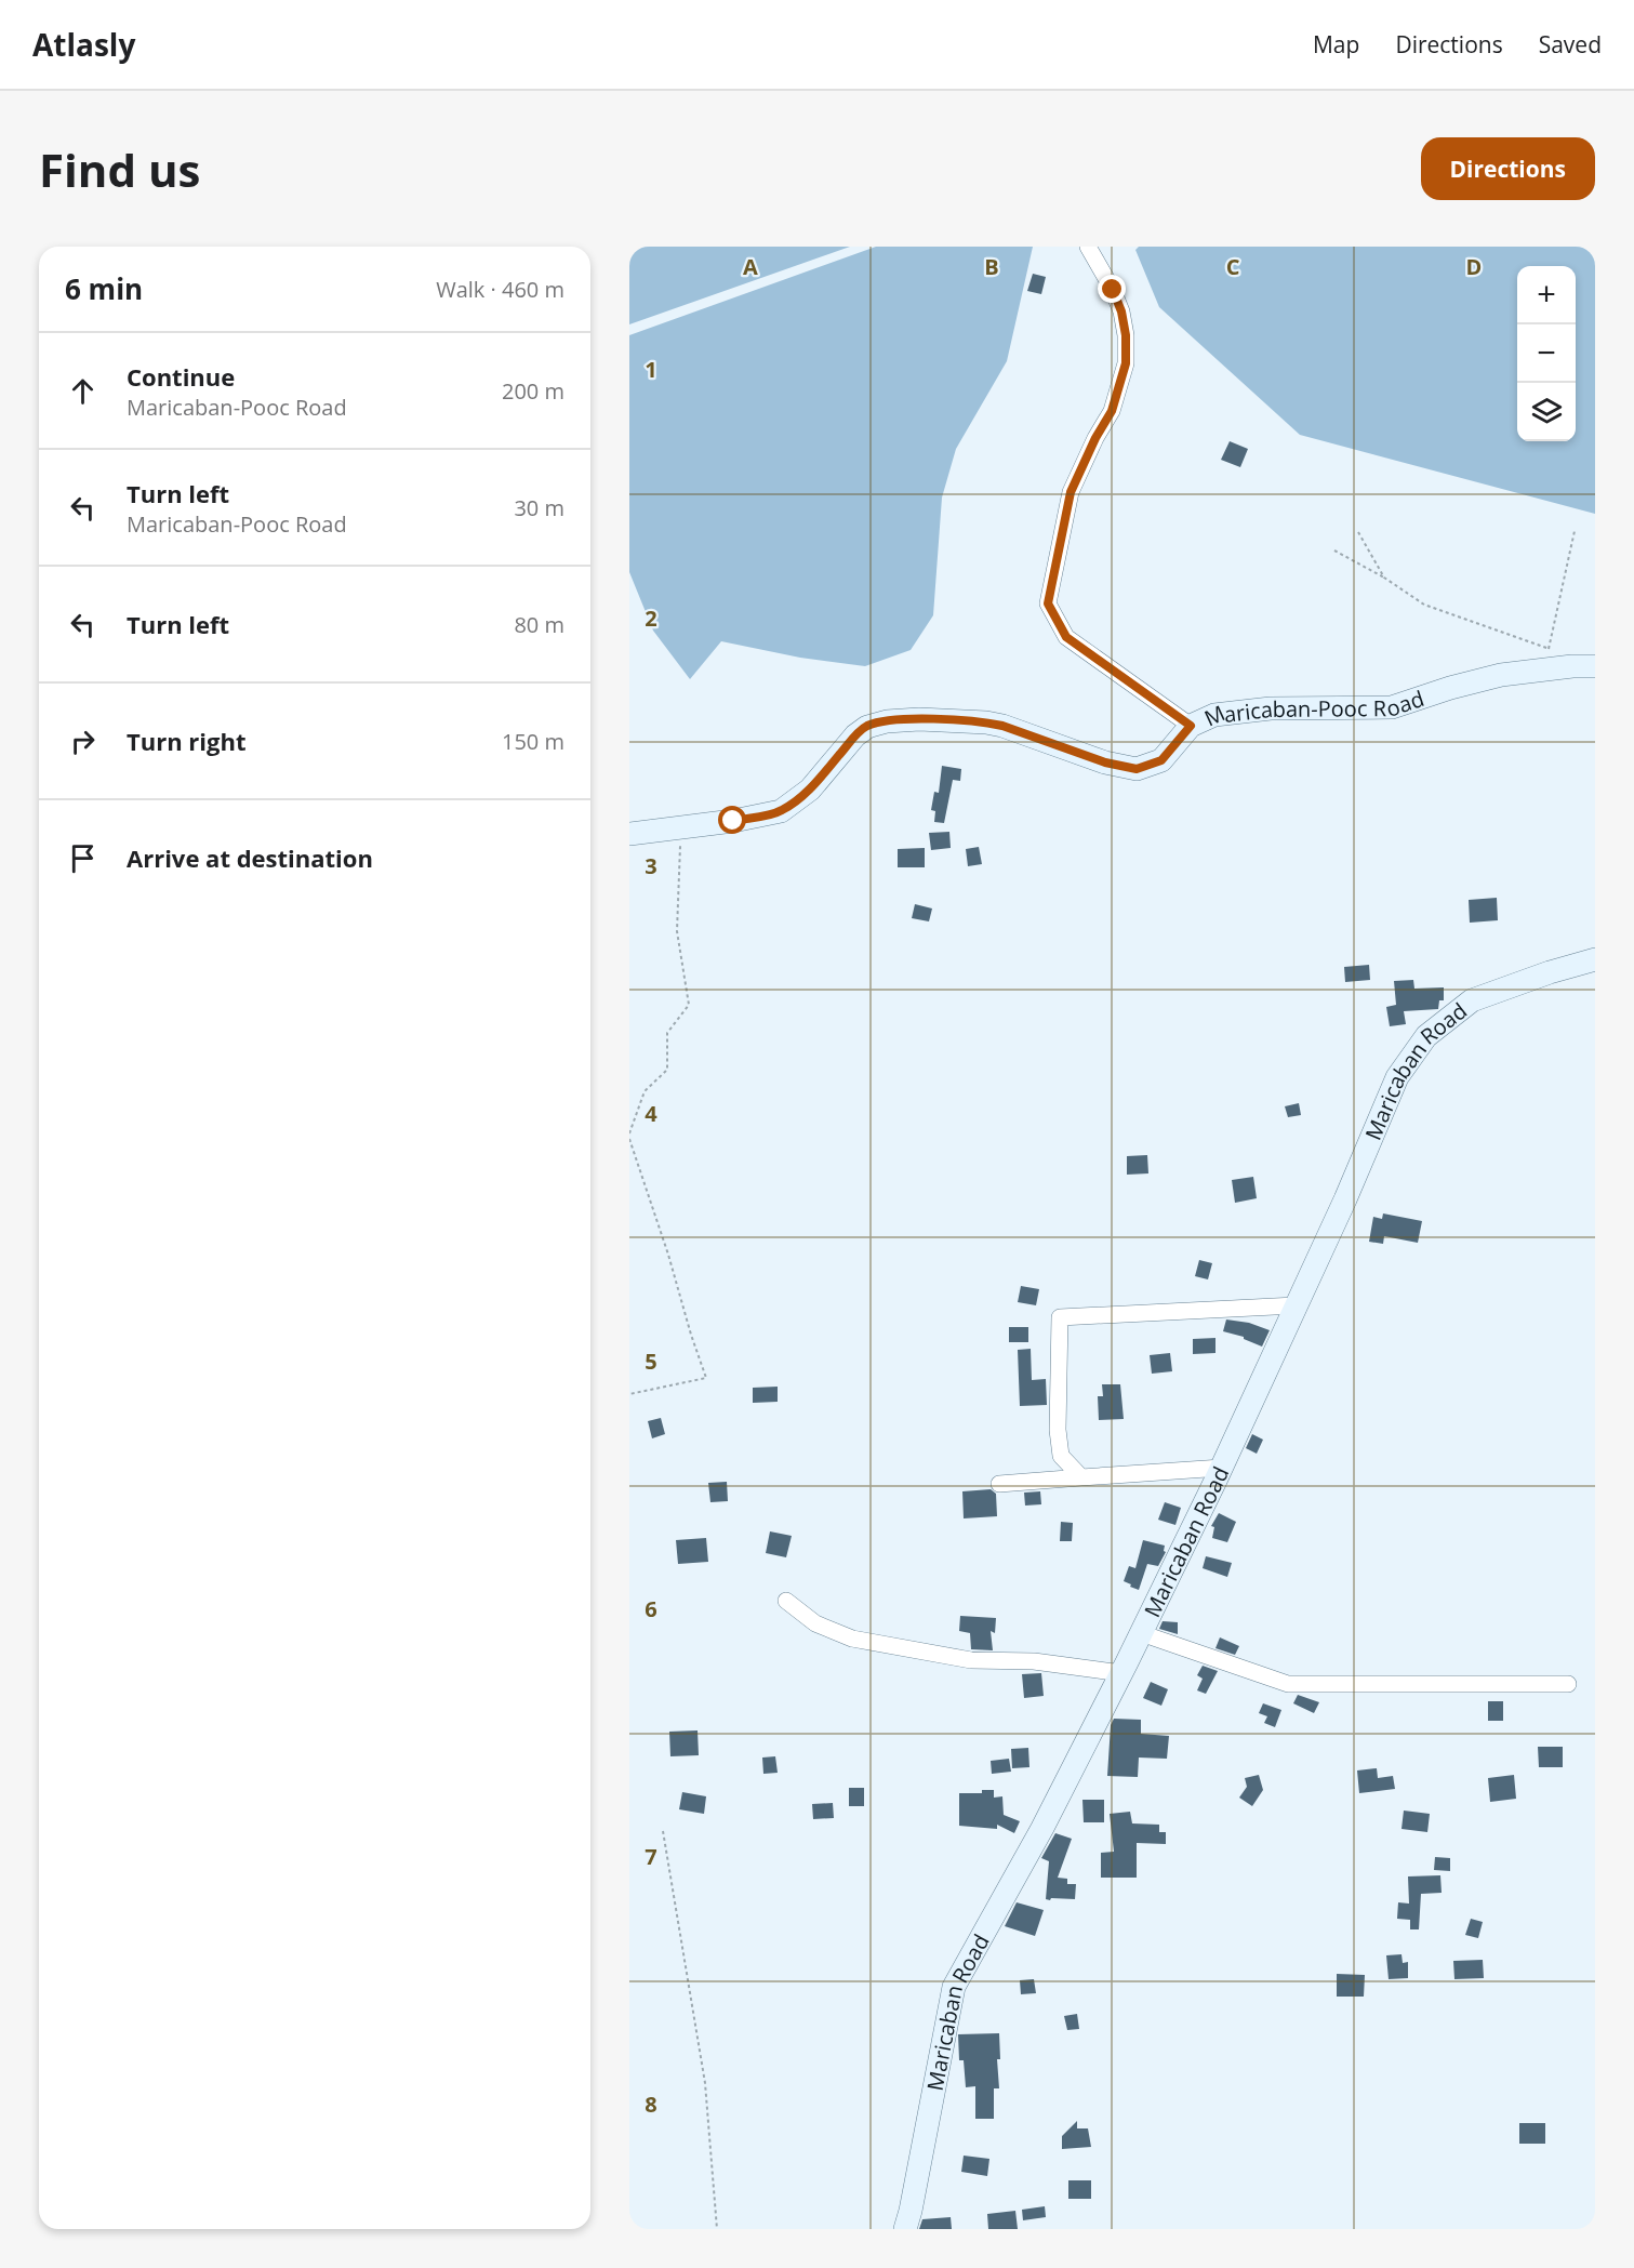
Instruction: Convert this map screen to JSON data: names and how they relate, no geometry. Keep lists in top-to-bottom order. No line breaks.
{"streets":{"street":["Maricaban-Pooc Road","Maricaban Road"]},"page":{"header":"Atlasly","nav":["Map","Directions","Saved"],"buttons":"Directions","title":"Find us","heading":["6 min","Walk · 460 m"],"map_buttons":["+","−"],"list":[["Continue","Maricaban-Pooc Road","200 m"],["Turn left","Maricaban-Pooc Road","30 m"],["Turn left","80 m"],["Turn right","150 m"],"Arrive at destination"]},"grid":{"columns":["A","B","C","D"],"rows":["1","2","3","4","5","6","7","8"]}}
